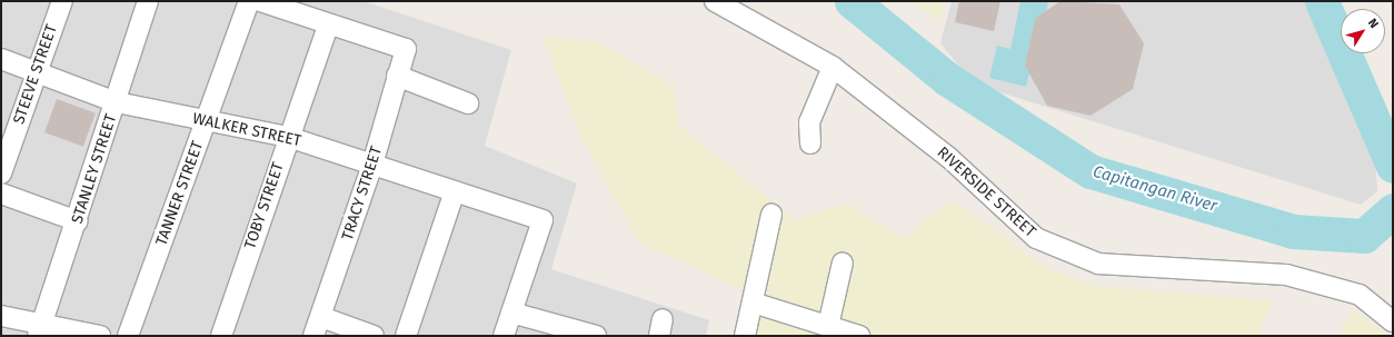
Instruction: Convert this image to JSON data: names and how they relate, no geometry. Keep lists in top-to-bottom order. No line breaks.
{"streets":{"street":["STEEVE STREET","WALKER STREET","STANLEY STREET","RIVERSIDE STREET","TANNER STREET","TRACY STREET","TOBY STREET"]},"crossings":[["STEEVE STREET","WALKER STREET"],["WALKER STREET","STANLEY STREET"],["WALKER STREET","TANNER STREET"],["WALKER STREET","TRACY STREET"],["WALKER STREET","TOBY STREET"],["TRACY STREET","TOBY STREET"]],"water":["Capitangan River"],"north":"top right"}
